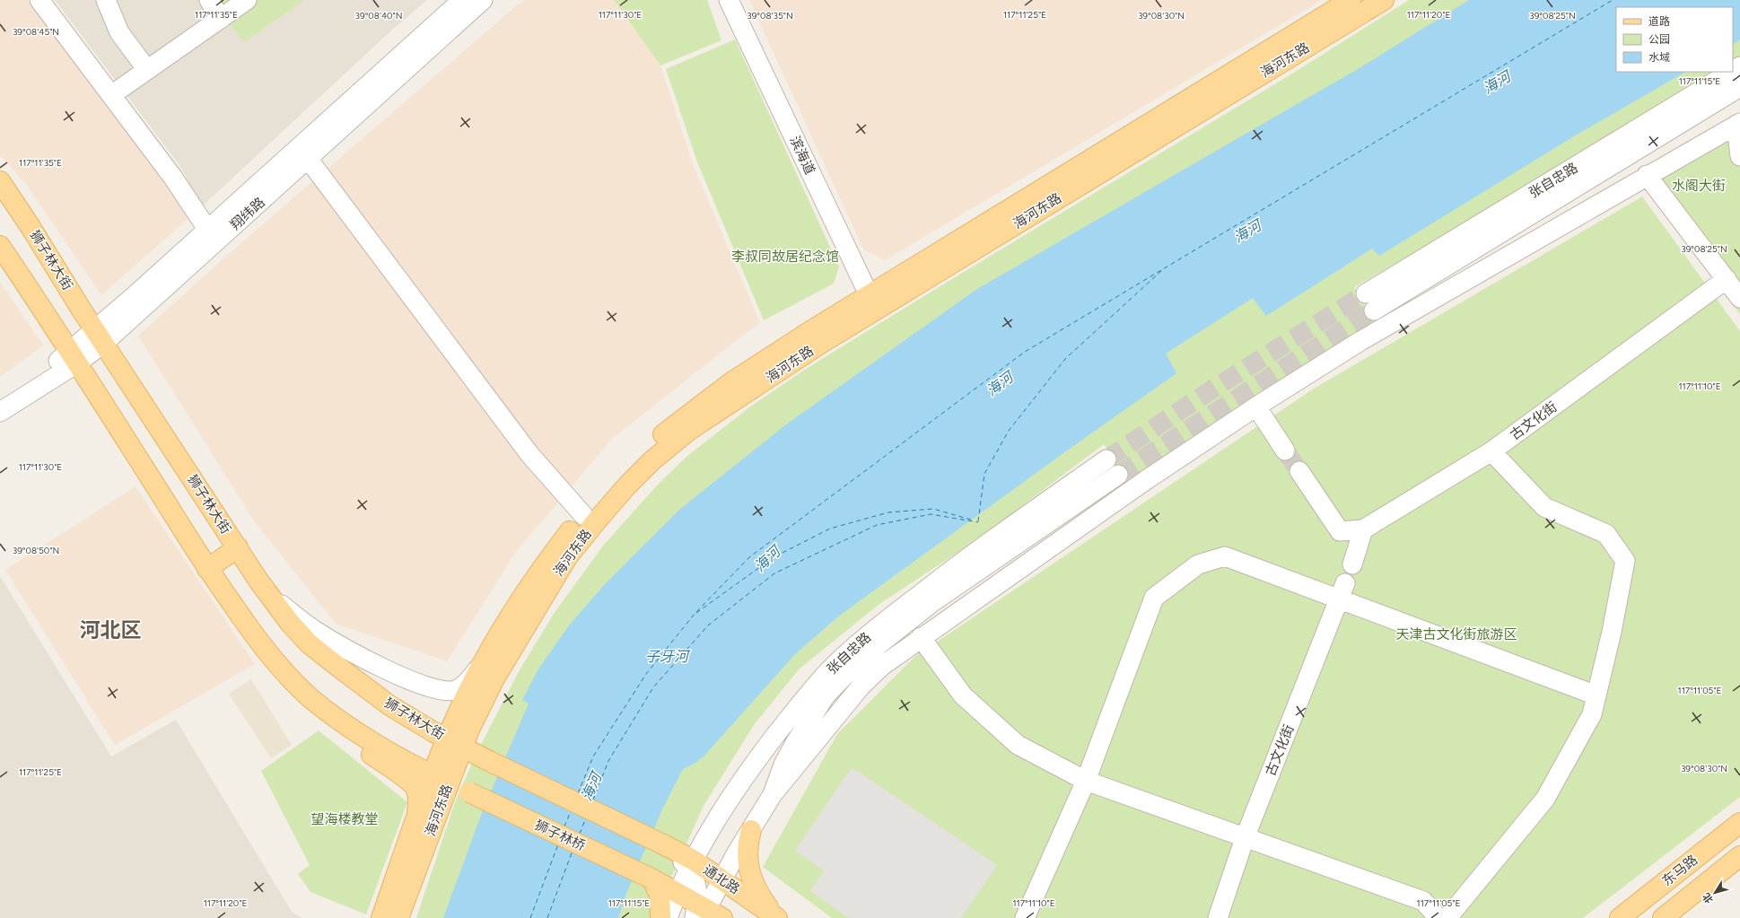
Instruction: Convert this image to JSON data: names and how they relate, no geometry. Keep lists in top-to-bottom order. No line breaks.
{"streets":{"main road":["海河东路","狮子林大街","狮子林桥","东马路","通北路"],"street":["滨海道","张自忠路","翔纬路","古文化街"]},"crossings":[["海河东路","滨海道"],["海河东路","狮子林大街"],["海河东路","狮子林桥"],["张自忠路","通北路"],["翔纬路","狮子林大街"],["狮子林大街","通北路"]],"districts":["河北区"],"water":["海河","子牙河"],"parks":["水阁大街","李叔同故居纪念馆","天津古文化街旅游区","望海楼教堂"],"legend":["道路","公园","水域"],"north":"bottom left","coordinates":["117°11'35\"E","117°11'30\"E","117°11'25\"E","117°11'20\"E","39°08'40\"N","39°08'35\"N","39°08'30\"N","39°08'25\"N","39°08'45\"N","117°11'15\"E","117°11'10\"E","39°08'50\"N","117°11'05\"E"]}
